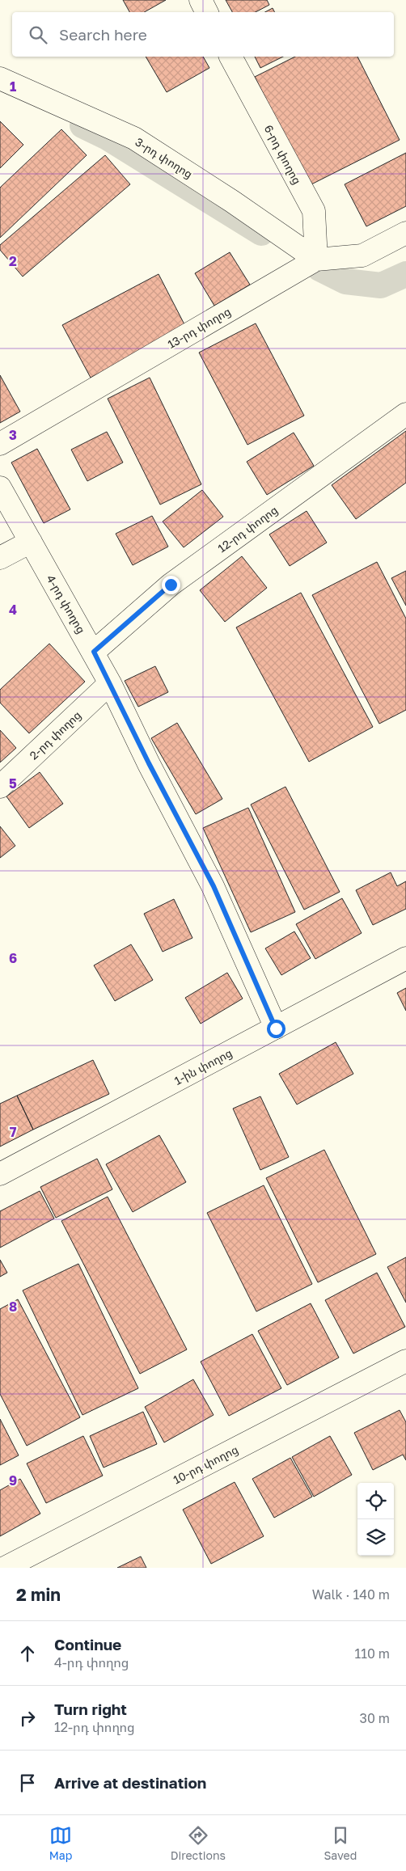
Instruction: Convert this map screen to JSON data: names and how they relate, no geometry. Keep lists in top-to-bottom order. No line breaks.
{"streets":{"street":["6-րդ փողոց","3-րդ փողոց","13-րդ փողոց","12-րդ փողոց","4-րդ փողոց","2-րդ փողոց","1-ին փողոց","10-րդ փողոց"]},"crossings":[["6-րդ փողոց","3-րդ փողոց"],["6-րդ փողոց","13-րդ փողոց"],["3-րդ փողոց","13-րդ փողոց"],["12-րդ փողոց","4-րդ փողոց"],["4-րդ փողոց","2-րդ փողոց"],["4-րդ փողոց","1-ին փողոց"]],"page":{"search":"Search here","heading":["2 min","Walk · 140 m"],"list":[["Continue","4-րդ փողոց","110 m"],["Turn right","12-րդ փողոց","30 m"],"Arrive at destination"],"nav":["Map","Directions","Saved"]},"grid":{"rows":["1","2","3","4","5","6","7","8","9"]}}
